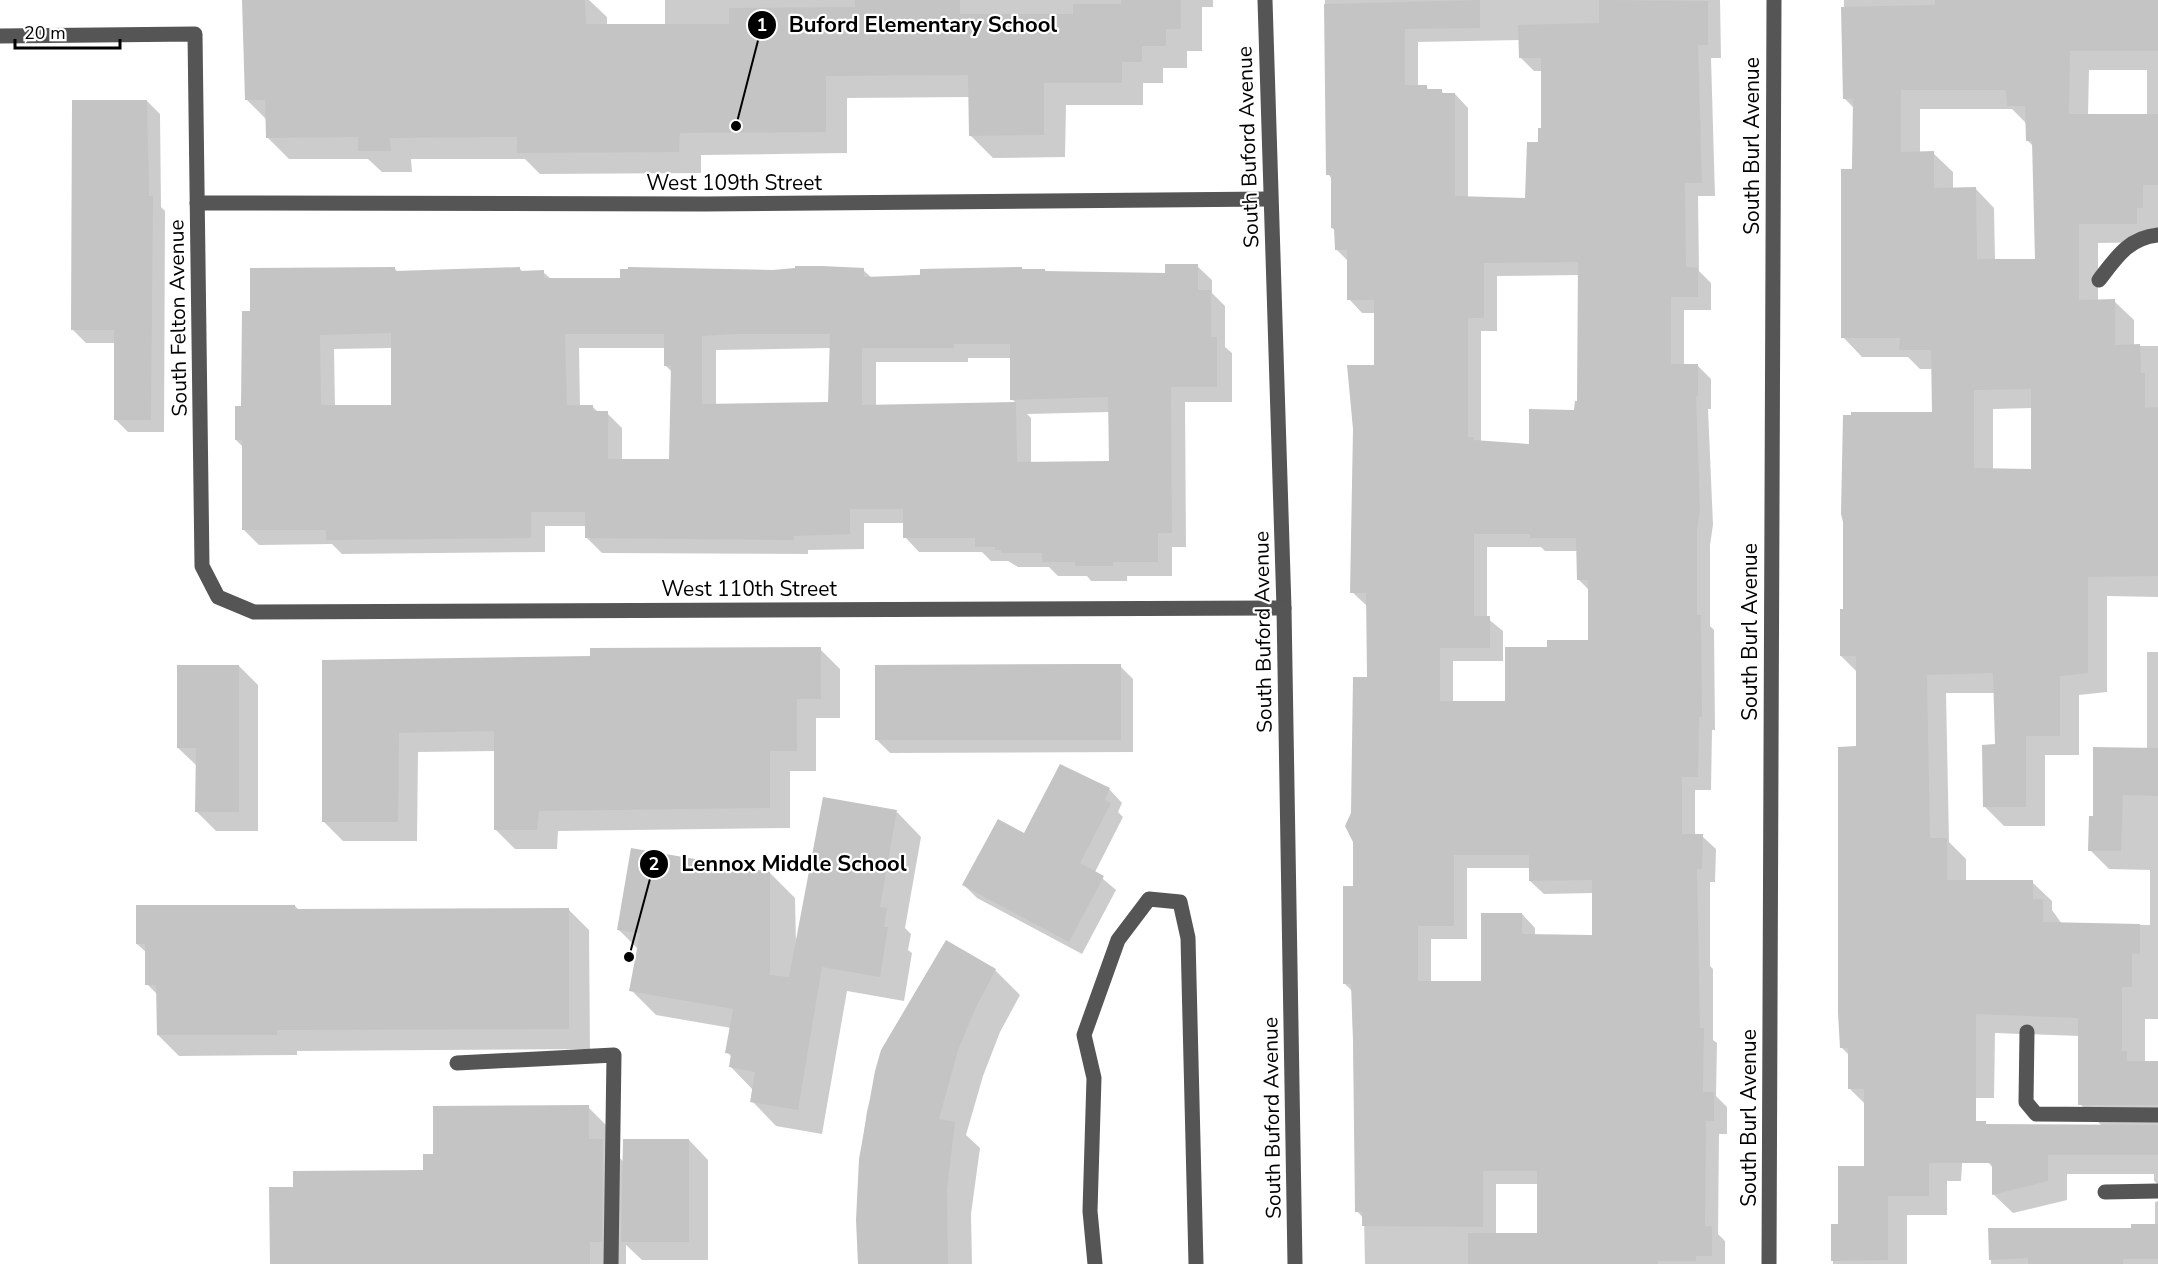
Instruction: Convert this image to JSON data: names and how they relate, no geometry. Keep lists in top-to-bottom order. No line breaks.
{"streets":{"street":["South Burl Avenue","South Buford Avenue","West 109th Street","South Felton Avenue","West 110th Street"]},"crossings":[["South Buford Avenue","West 109th Street"],["South Buford Avenue","West 110th Street"],["West 109th Street","South Felton Avenue"],["South Felton Avenue","West 110th Street"]],"places":["Buford Elementary School","Lennox Middle School"],"scale_bar":"20 m"}
